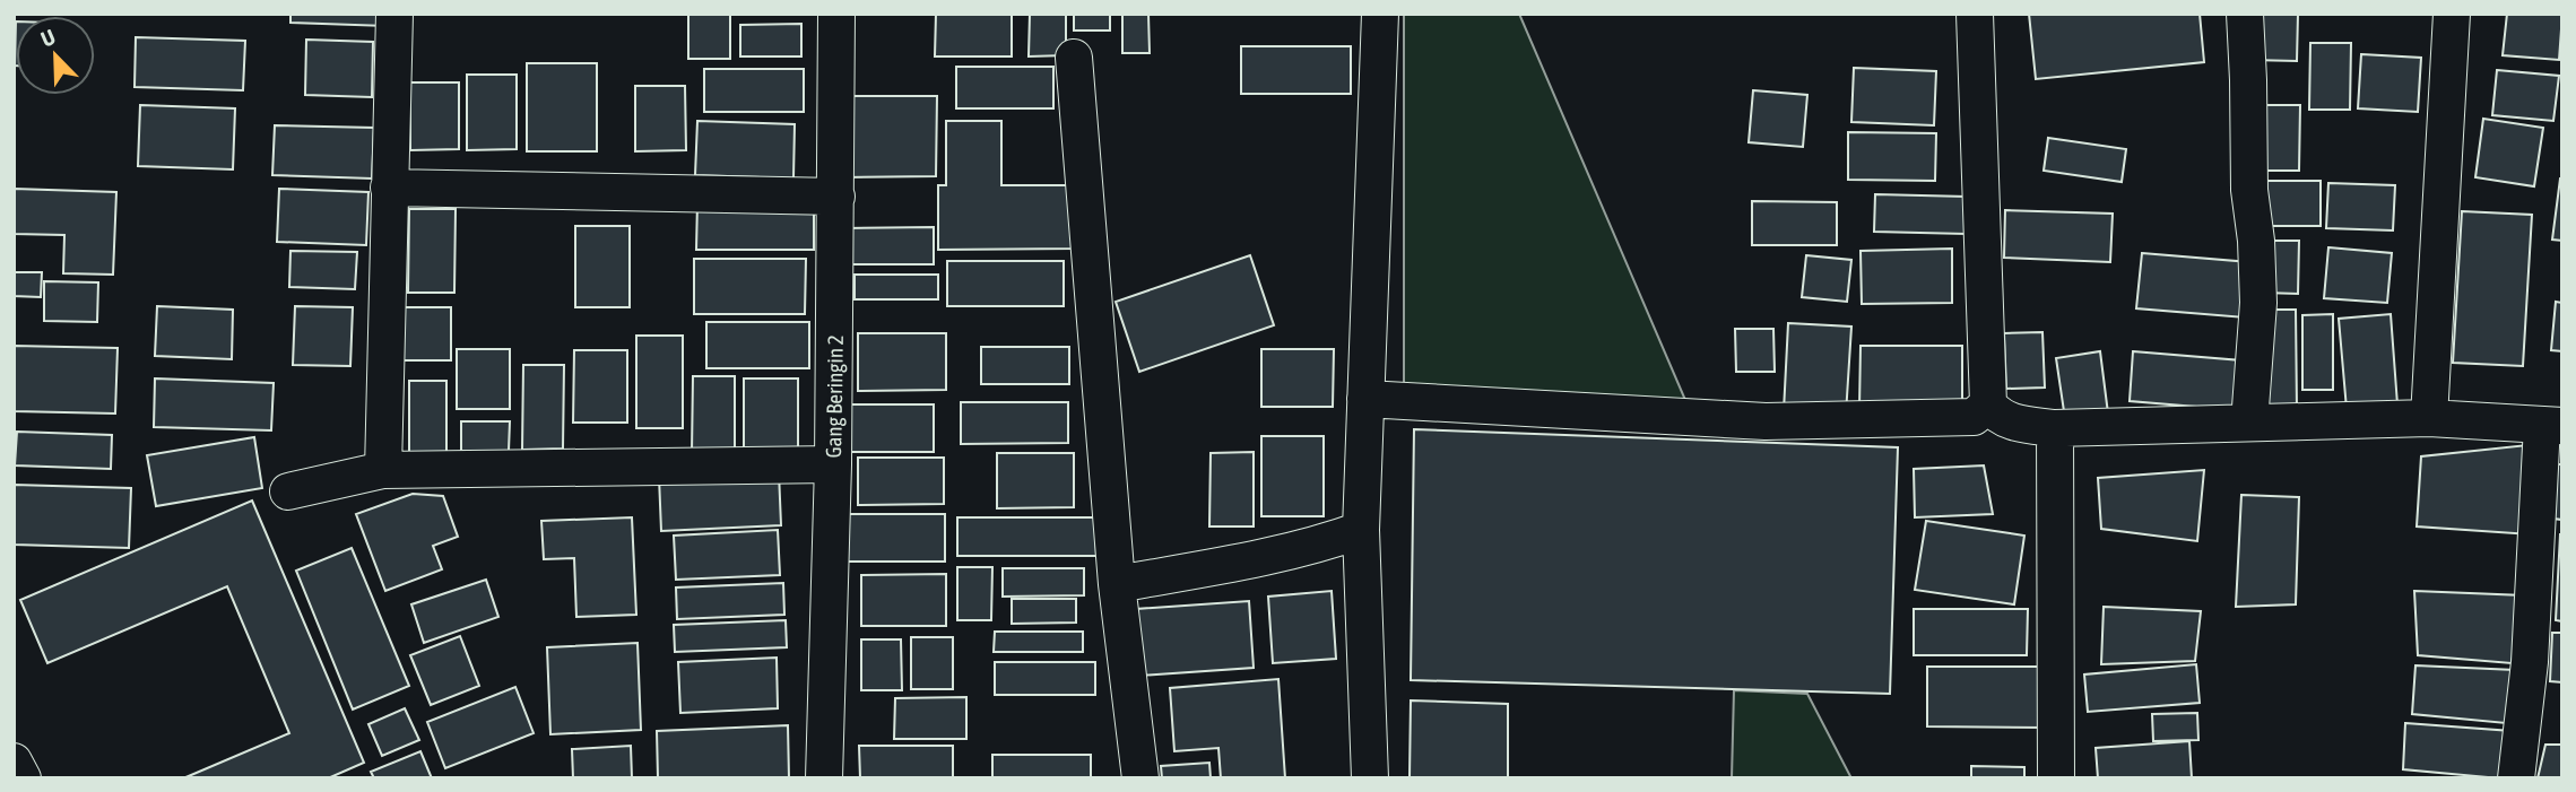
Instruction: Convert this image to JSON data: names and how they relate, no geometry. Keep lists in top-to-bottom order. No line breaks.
{"streets":{"street":["Gang Beringin 2"]},"north":"top left"}
